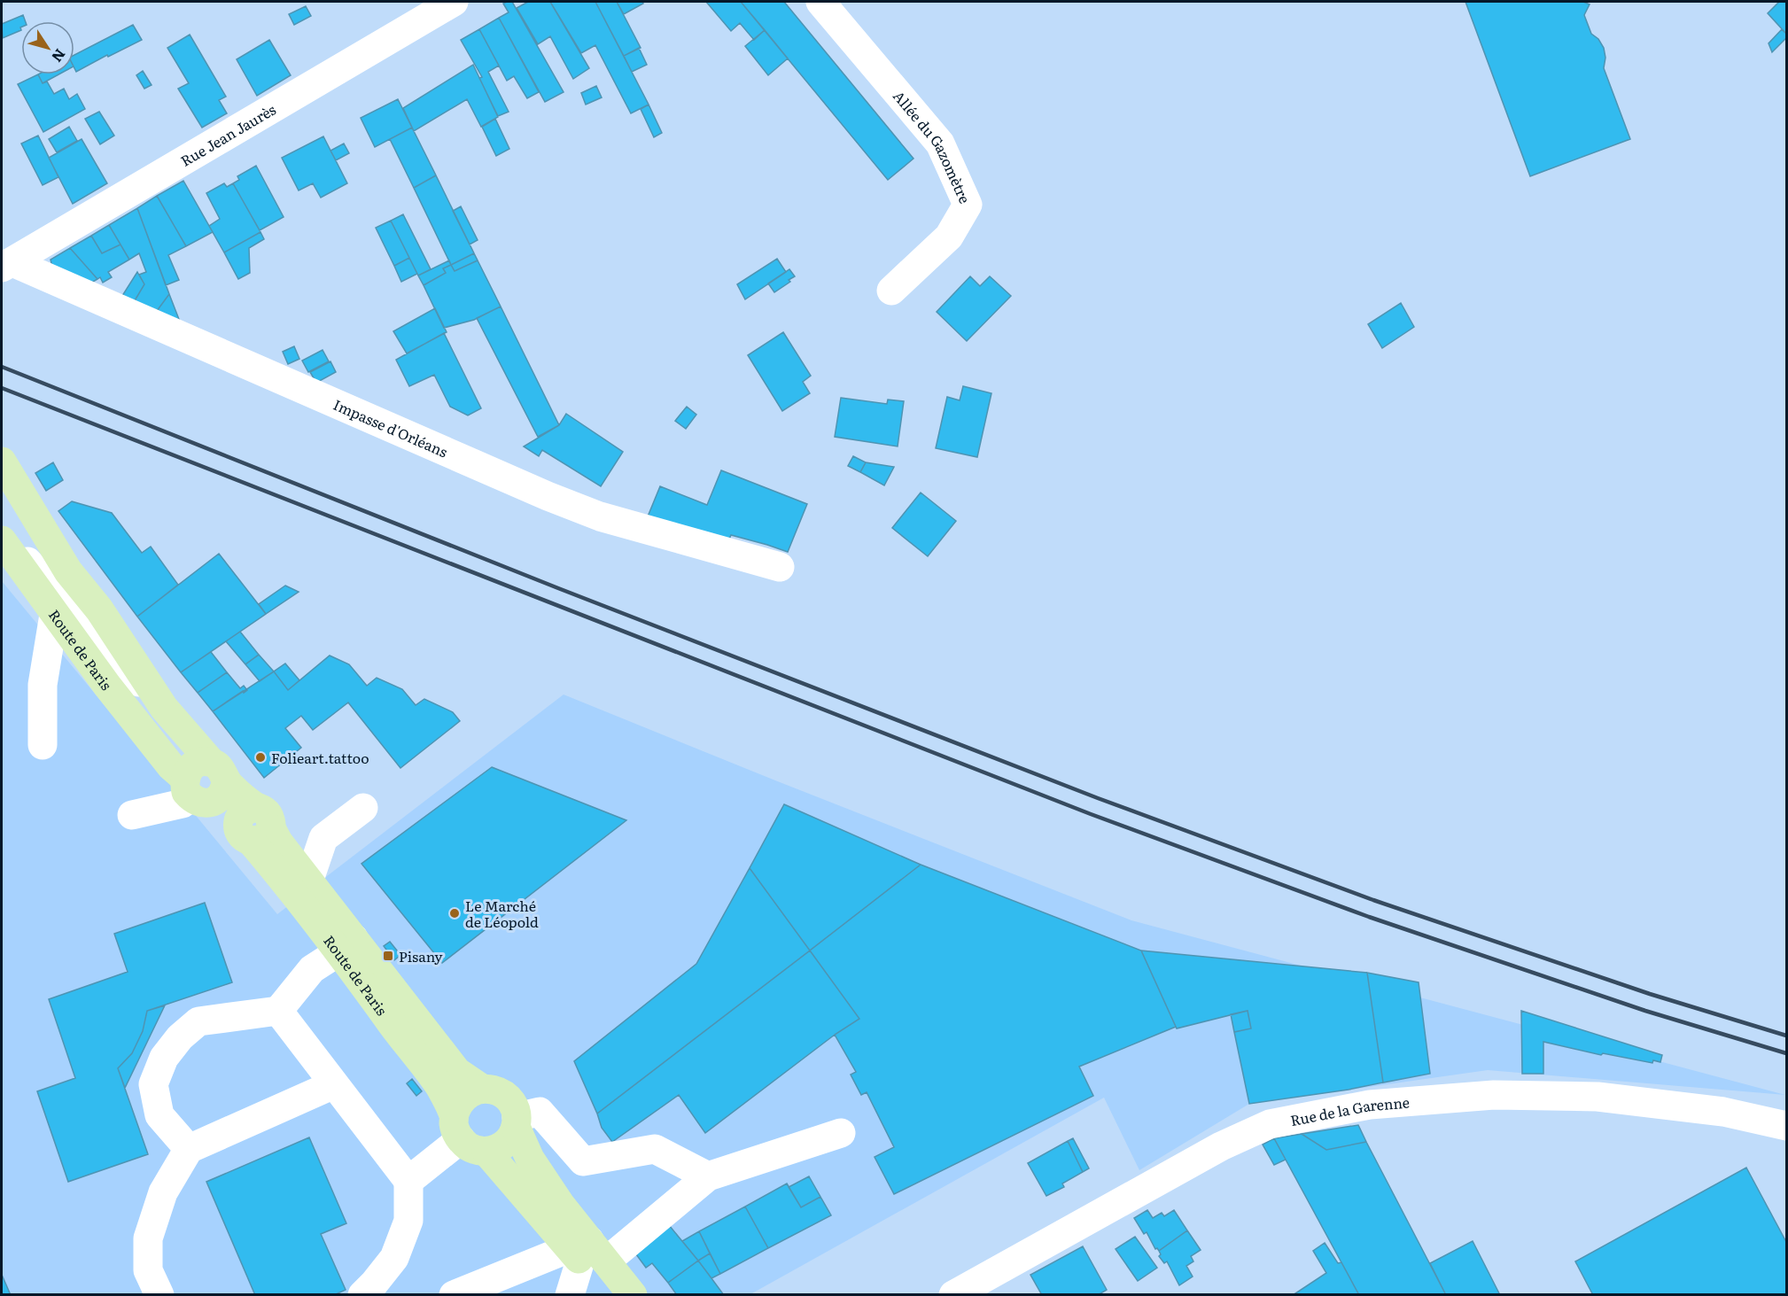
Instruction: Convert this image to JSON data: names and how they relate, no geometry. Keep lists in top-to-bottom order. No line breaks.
{"streets":{"main road":["Route de Paris"],"street":["Rue Jean Jaurès","Allée du Gazomètre","Impasse d'Orléans","Rue de la Garenne"]},"crossings":[["Rue Jean Jaurès","Impasse d'Orléans"]],"places":{"other":["Folieart.tattoo","Le Marché de Léopold"],"transit":["Pisany"]},"north":"bottom right"}
